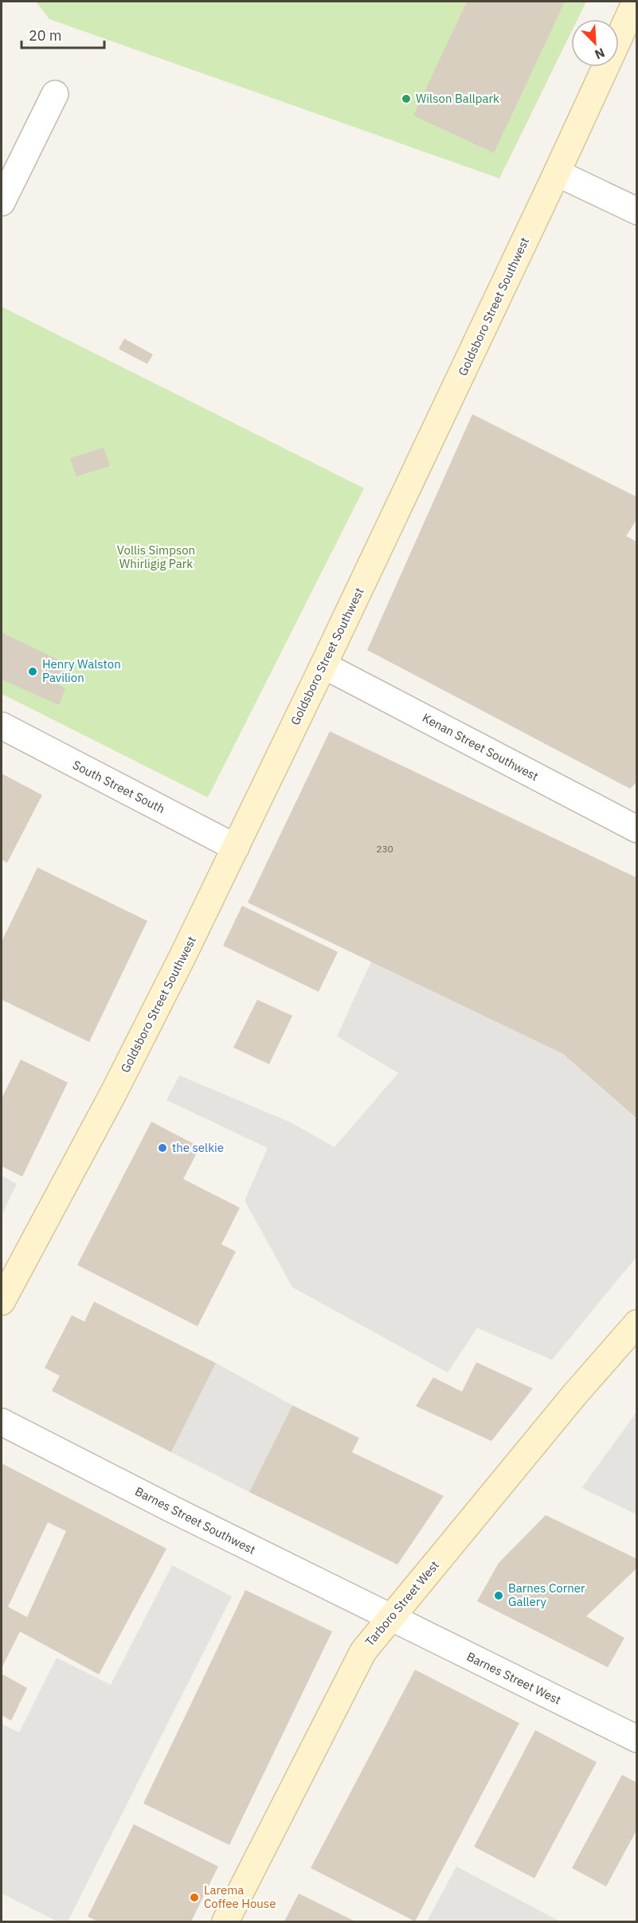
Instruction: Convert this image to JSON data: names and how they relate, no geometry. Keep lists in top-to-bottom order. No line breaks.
{"streets":{"street":["Goldsboro Street Southwest","Kenan Street Southwest","South Street South","Barnes Street Southwest","Tarboro Street West","Barnes Street West"]},"crossings":[["Goldsboro Street Southwest","Kenan Street Southwest"],["Goldsboro Street Southwest","South Street South"],["Barnes Street Southwest","Tarboro Street West"],["Barnes Street Southwest","Barnes Street West"],["Tarboro Street West","Barnes Street West"]],"parks":["Vollis Simpson Whirligig Park"],"places":["Wilson Ballpark","Henry Walston Pavilion","the selkie","Barnes Corner Gallery","Larema Coffee House"],"house_numbers":["230"],"scale_bar":"20 m","north":"bottom right"}
